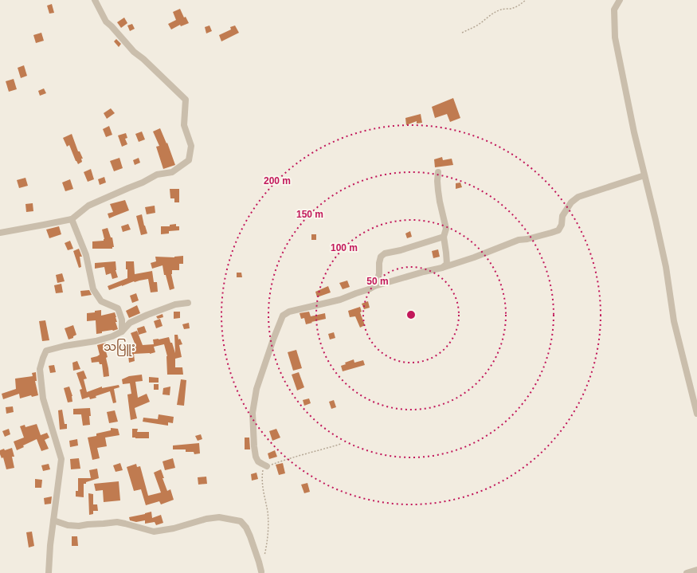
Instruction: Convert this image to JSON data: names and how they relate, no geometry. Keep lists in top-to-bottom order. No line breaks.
{"districts":["သပြူး"],"rings":["200 m","150 m","100 m","50 m"]}
